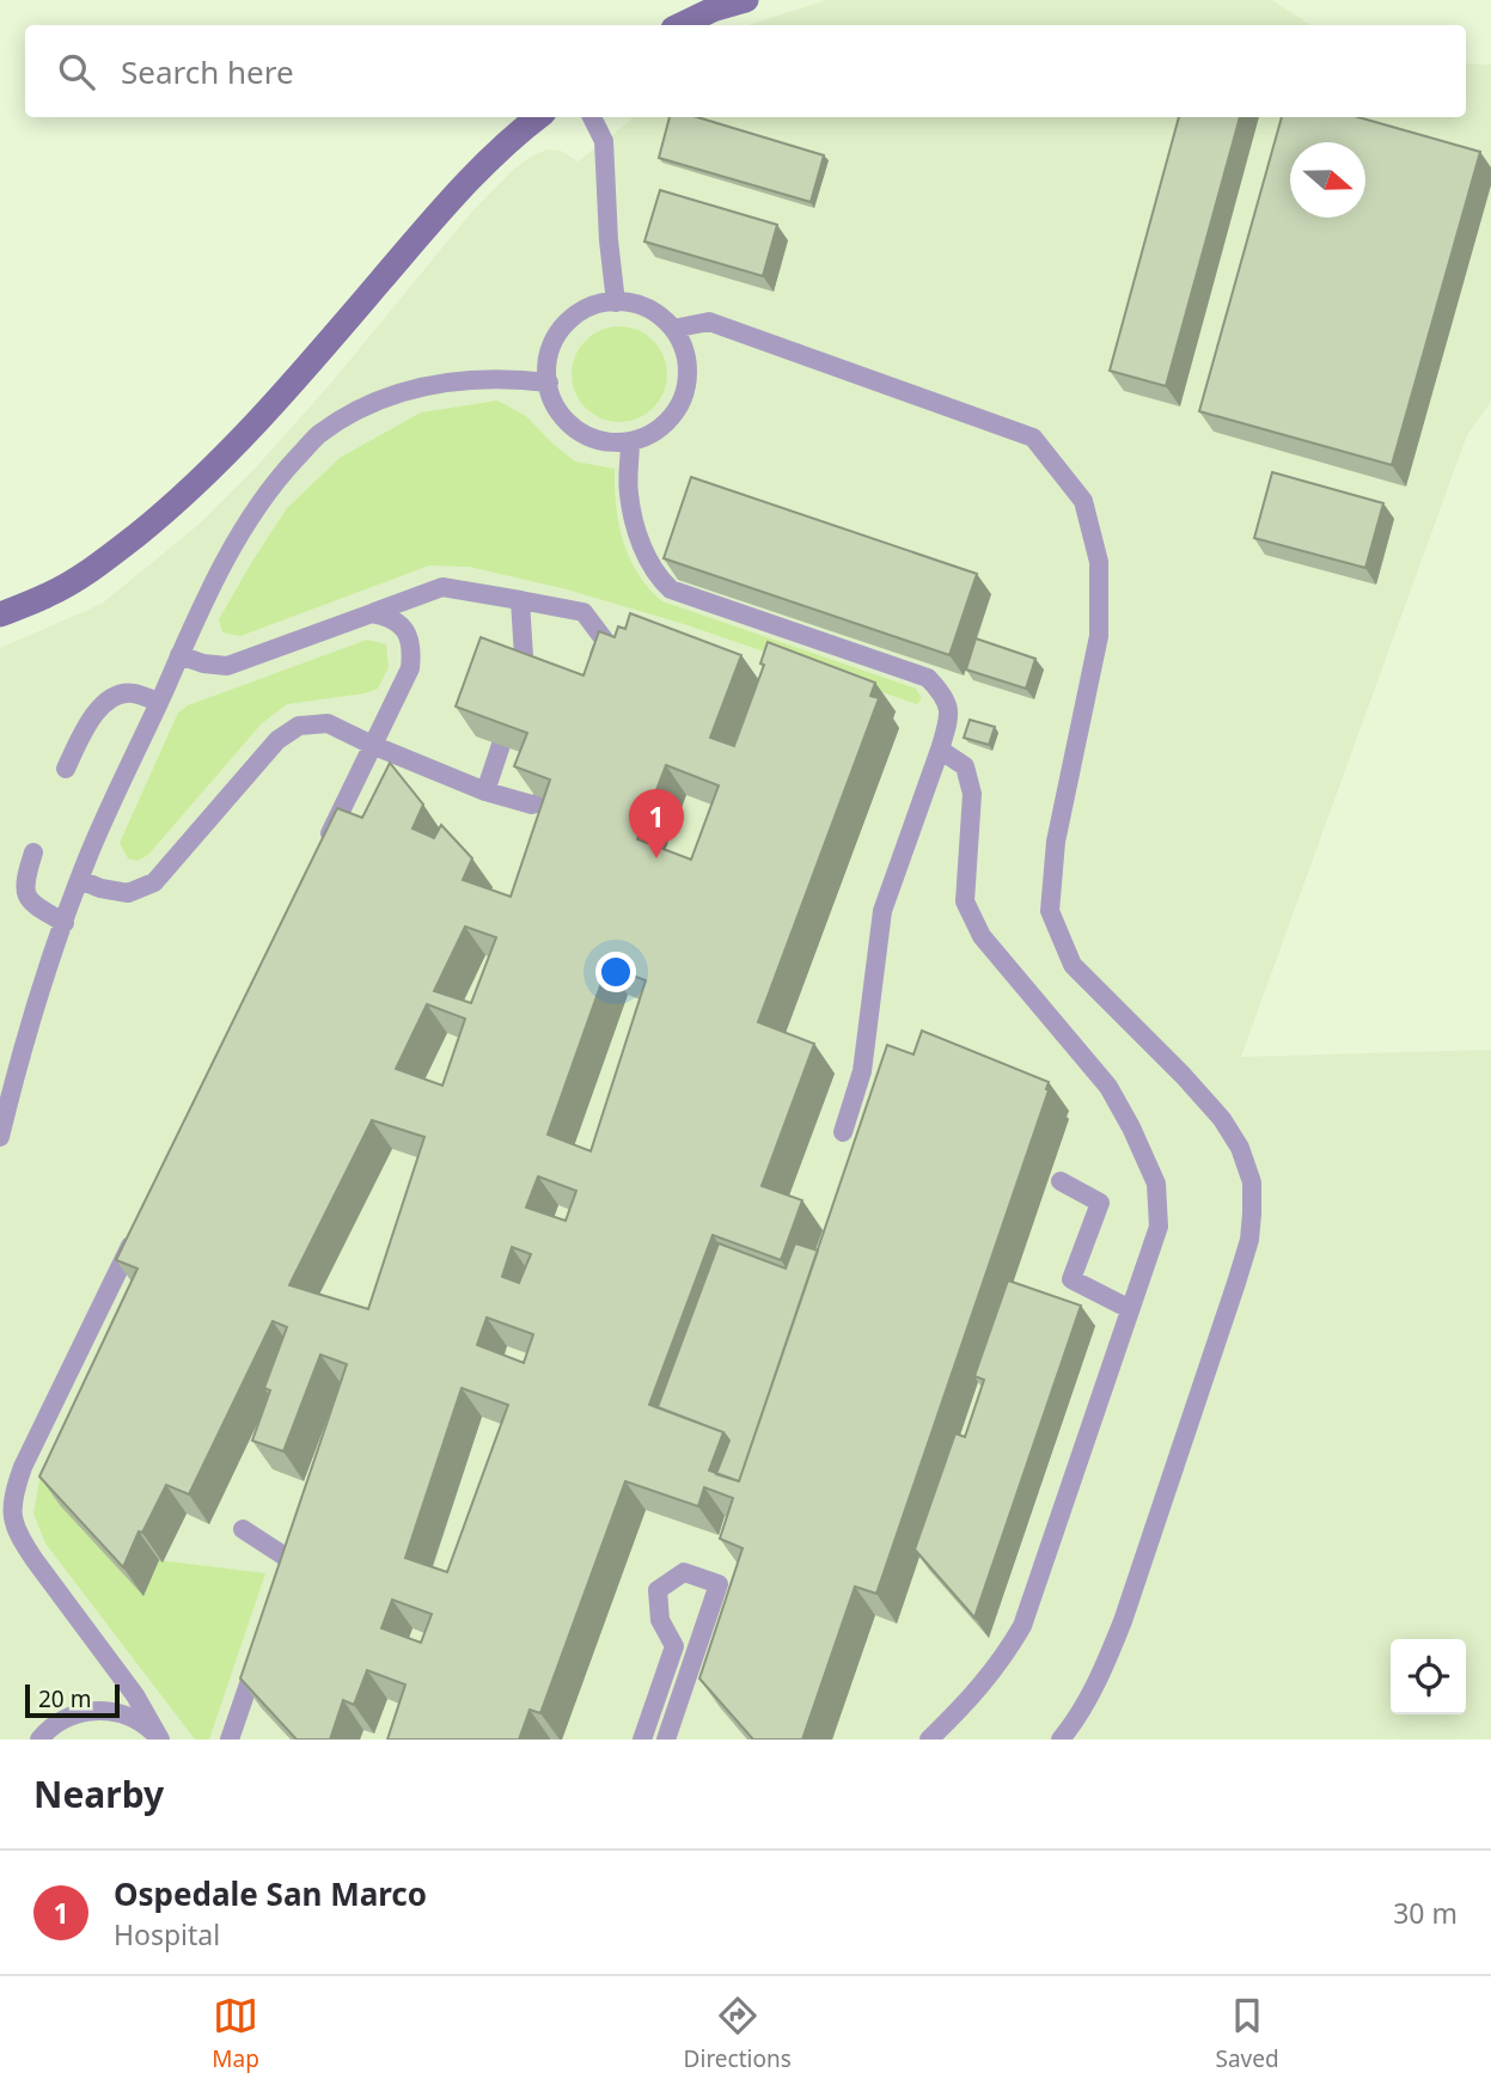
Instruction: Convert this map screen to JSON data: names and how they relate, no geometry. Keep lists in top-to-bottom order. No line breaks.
{"scale_bar":"20 m","north":"right","page":{"search":"Search here","pins":"1","scale":"20 m","heading":"Nearby","list":[{"mark":"1","name":"Ospedale San Marco","note":"Hospital","value":"30 m"}],"nav":["Map","Directions","Saved"]}}
